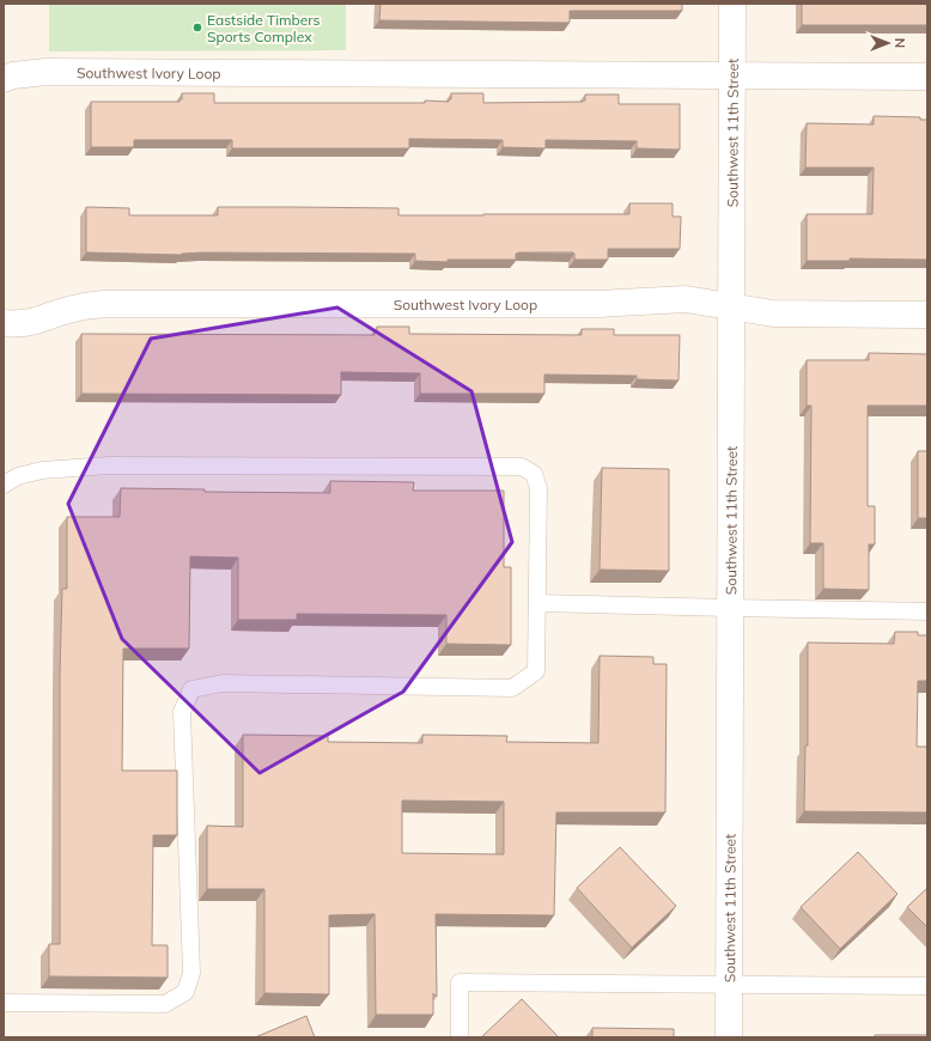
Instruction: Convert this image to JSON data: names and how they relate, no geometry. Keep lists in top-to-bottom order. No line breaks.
{"streets":{"street":["Southwest Ivory Loop","Southwest 11th Street"]},"crossings":[["Southwest Ivory Loop","Southwest 11th Street"]],"places":["Eastside Timbers Sports Complex"],"north":"right"}
